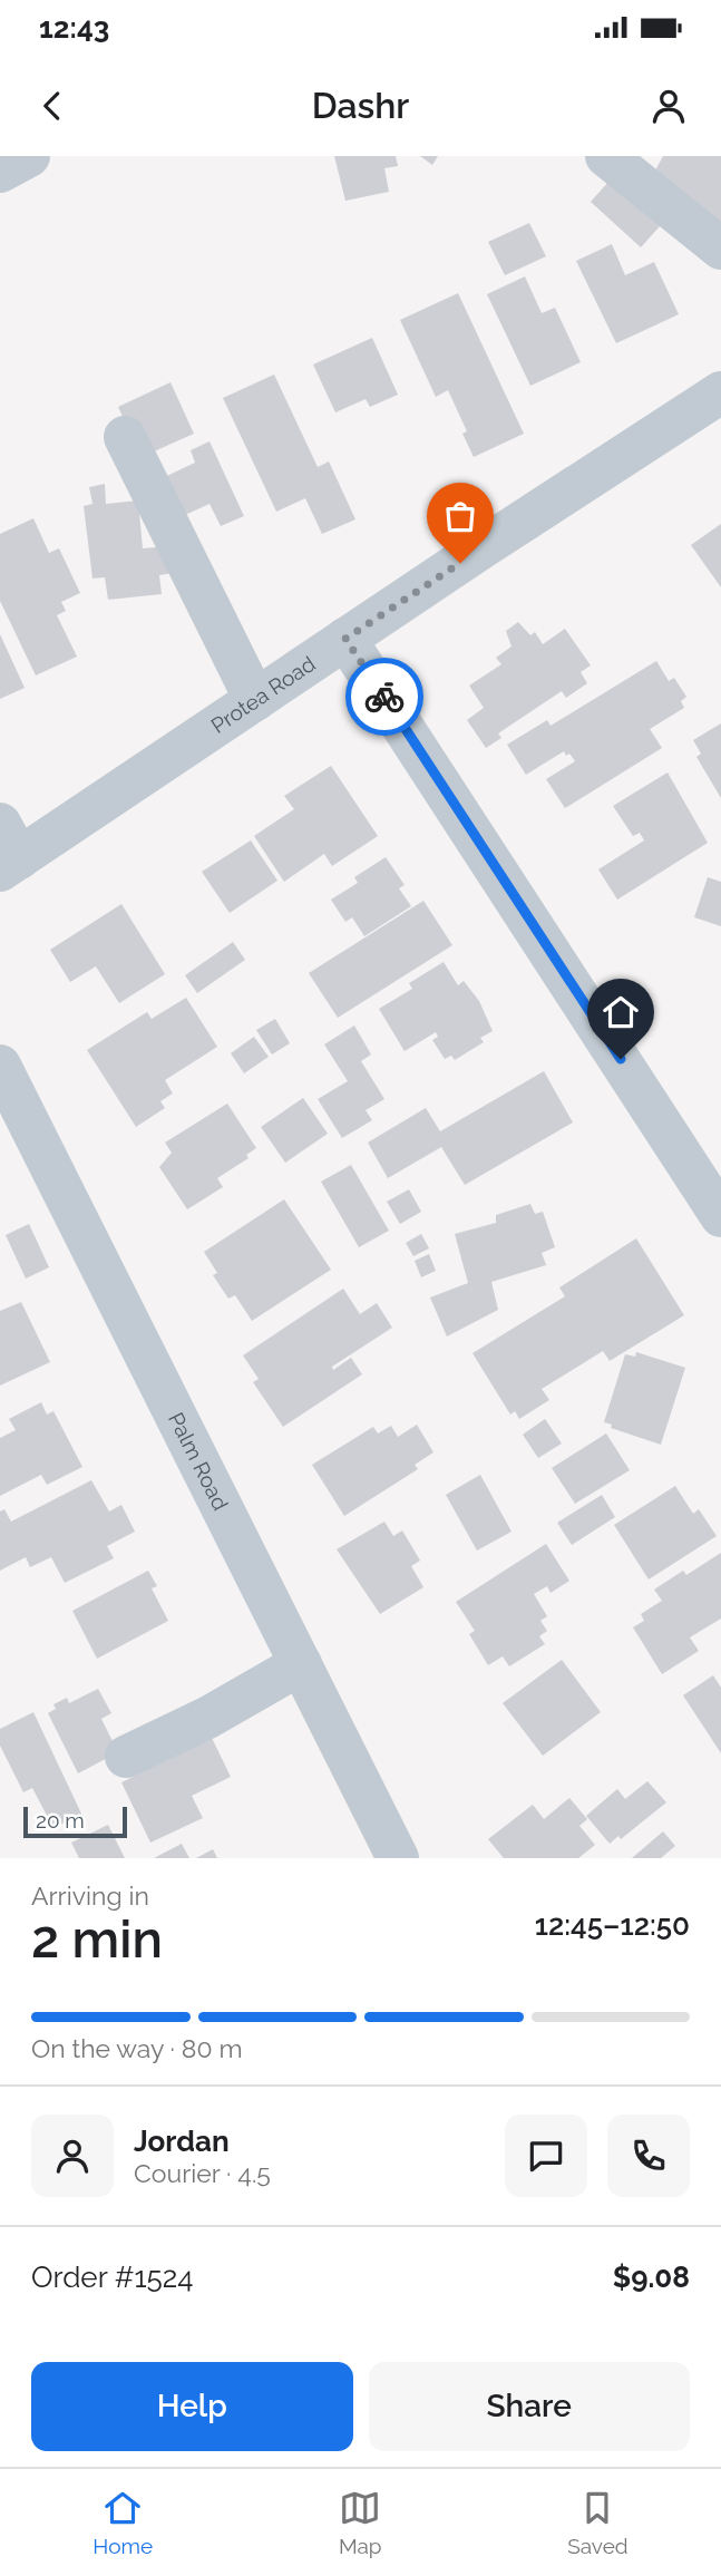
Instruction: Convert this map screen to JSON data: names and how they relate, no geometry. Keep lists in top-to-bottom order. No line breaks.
{"streets":{"street":["Protea Road","Palm Road"]},"scale_bar":"20 m","page":{"status":"12:43","header":"Dashr","scale":"20 m","heading":["2 min","Arriving in","12:45–12:50"],"panel":["Jordan","Courier · 4.5","Order #1524","$9.08"],"bar":"On the way · 80 m","buttons":["Help","Share"],"tabs":["Home","Map","Saved"]}}
